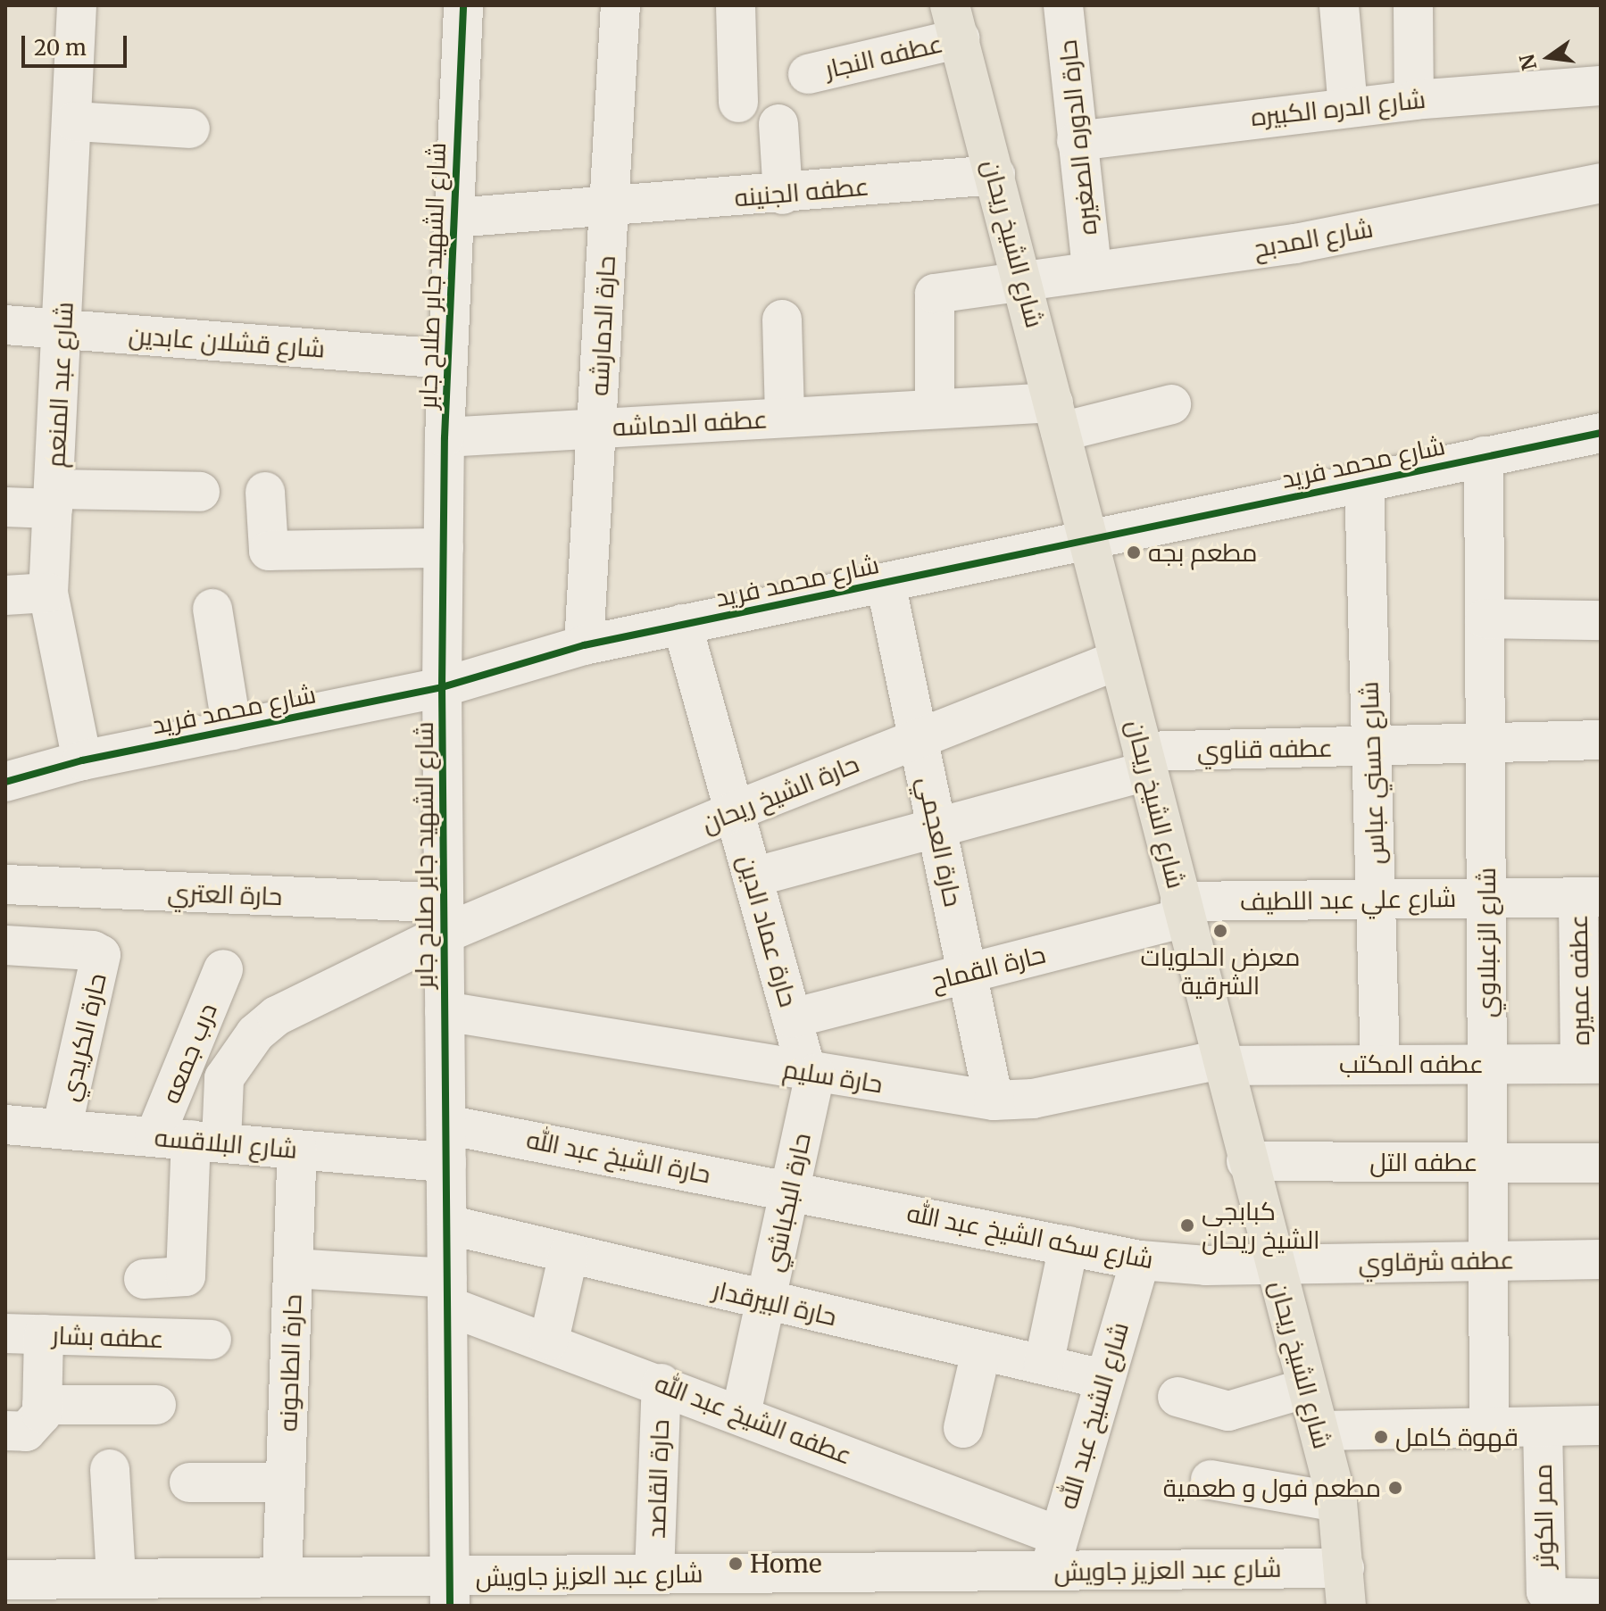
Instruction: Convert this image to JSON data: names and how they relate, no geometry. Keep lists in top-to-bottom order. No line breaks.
{"streets":{"main road":["شارع الشيخ ريحان"],"street":["عطفه النجار","شارع الدره الكبيره","حارة الدوره الصغيره","عطفه الجنينه","شارع المدبح","شارع الشهيد جابر صلاح جابر","حارة الدمارشه","شارع قشلان عابدين","شارع عبد المنعم","عطفه الدماشه","شارع محمد فريد","عطفه قناوي","شارع حسني عباس","حارة الشيخ ريحان","حارة العجمي","حارة العتري","شارع علي عبد اللطيف","حارة عماد الدين","شارع الزعبلاوي","حارة القماح","عطفه عميره","حارة الكريدي","درب جمعه","عطفه المكتب","حارة سليم","شارع البلاقسه","حارة الشيخ عبد الله","عطفه التل","حارة البكباشي","شارع سكه الشيخ عبد الله","عطفه شرقاوي","حارة البيرقدار","عطفه بشار","حارة الطاحونه","شارع الشيخ عبد الله","عطفه الشيخ عبد الله","حارة القاصد","ممر الكوثر","شارع عبد العزيز جاويش"]},"crossings":[["عطفه النجار","شارع الشيخ ريحان"],["شارع الدره الكبيره","حارة الدوره الصغيره"],["حارة الدوره الصغيره","شارع المدبح"],["عطفه الجنينه","شارع الشيخ ريحان"],["عطفه الجنينه","شارع الشهيد جابر صلاح جابر"],["عطفه الجنينه","حارة الدمارشه"],["شارع المدبح","شارع الشيخ ريحان"],["شارع الشيخ ريحان","عطفه الدماشه"],["شارع الشيخ ريحان","شارع محمد فريد"],["شارع الشيخ ريحان","عطفه قناوي"],["شارع الشيخ ريحان","حارة الشيخ ريحان"],["شارع الشيخ ريحان","شارع علي عبد اللطيف"],["شارع الشيخ ريحان","حارة القماح"],["شارع الشيخ ريحان","عطفه المكتب"],["شارع الشيخ ريحان","حارة سليم"],["شارع الشيخ ريحان","عطفه التل"],["شارع الشيخ ريحان","شارع سكه الشيخ عبد الله"],["شارع الشيخ ريحان","عطفه شرقاوي"],["شارع الشيخ ريحان","شارع عبد العزيز جاويش"],["شارع الشهيد جابر صلاح جابر","شارع قشلان عابدين"],["شارع الشهيد جابر صلاح جابر","عطفه الدماشه"],["شارع الشهيد جابر صلاح جابر","شارع محمد فريد"],["شارع الشهيد جابر صلاح جابر","حارة الشيخ ريحان"],["شارع الشهيد جابر صلاح جابر","حارة العتري"],["شارع الشهيد جابر صلاح جابر","حارة سليم"],["شارع الشهيد جابر صلاح جابر","شارع البلاقسه"],["شارع الشهيد جابر صلاح جابر","حارة الشيخ عبد الله"],["شارع الشهيد جابر صلاح جابر","حارة البيرقدار"],["شارع الشهيد جابر صلاح جابر","عطفه الشيخ عبد الله"],["شارع الشهيد جابر صلاح جابر","شارع عبد العزيز جاويش"],["حارة الدمارشه","عطفه الدماشه"],["حارة الدمارشه","شارع محمد فريد"],["شارع قشلان عابدين","شارع عبد المنعم"],["شارع عبد المنعم","شارع محمد فريد"],["شارع محمد فريد","شارع حسني عباس"],["شارع محمد فريد","حارة العجمي"],["شارع محمد فريد","حارة عماد الدين"],["شارع محمد فريد","شارع الزعبلاوي"],["عطفه قناوي","شارع حسني عباس"],["عطفه قناوي","حارة العجمي"],["عطفه قناوي","حارة عماد الدين"],["عطفه قناوي","شارع الزعبلاوي"],["شارع حسني عباس","شارع علي عبد اللطيف"],["شارع حسني عباس","عطفه المكتب"],["حارة الشيخ ريحان","حارة العجمي"],["حارة الشيخ ريحان","حارة العتري"],["حارة الشيخ ريحان","حارة عماد الدين"],["حارة الشيخ ريحان","درب جمعه"],["حارة الشيخ ريحان","شارع البلاقسه"],["حارة العجمي","حارة القماح"],["حارة العجمي","حارة سليم"],["شارع علي عبد اللطيف","شارع الزعبلاوي"],["شارع علي عبد اللطيف","حارة القماح"],["شارع علي عبد اللطيف","عطفه عميره"],["حارة عماد الدين","حارة القماح"],["حارة عماد الدين","حارة سليم"],["حارة عماد الدين","حارة البكباشي"],["شارع الزعبلاوي","عطفه المكتب"],["شارع الزعبلاوي","عطفه التل"],["شارع الزعبلاوي","عطفه شرقاوي"],["عطفه عميره","عطفه المكتب"],["حارة الكريدي","شارع البلاقسه"],["درب جمعه","شارع البلاقسه"],["عطفه المكتب","حارة سليم"],["حارة سليم","حارة البكباشي"],["شارع البلاقسه","حارة الشيخ عبد الله"],["شارع البلاقسه","حارة الطاحونه"],["حارة الشيخ عبد الله","حارة البكباشي"],["حارة الشيخ عبد الله","شارع سكه الشيخ عبد الله"],["حارة البكباشي","شارع سكه الشيخ عبد الله"],["حارة البكباشي","حارة البيرقدار"],["حارة البكباشي","عطفه الشيخ عبد الله"],["شارع سكه الشيخ عبد الله","عطفه شرقاوي"],["شارع سكه الشيخ عبد الله","شارع الشيخ عبد الله"],["حارة البيرقدار","شارع الشيخ عبد الله"],["حارة الطاحونه","عطفه الشيخ عبد الله"],["حارة الطاحونه","شارع عبد العزيز جاويش"],["شارع الشيخ عبد الله","عطفه الشيخ عبد الله"],["شارع الشيخ عبد الله","شارع عبد العزيز جاويش"],["عطفه الشيخ عبد الله","حارة القاصد"],["عطفه الشيخ عبد الله","شارع عبد العزيز جاويش"],["حارة القاصد","شارع عبد العزيز جاويش"]],"places":["مطعم بجه","معرض الحلويات الشرقية","كبابجى الشيخ ريحان","قهوة كامل","مطعم فول و طعمية","Home"],"scale_bar":"20 m","north":"left"}
